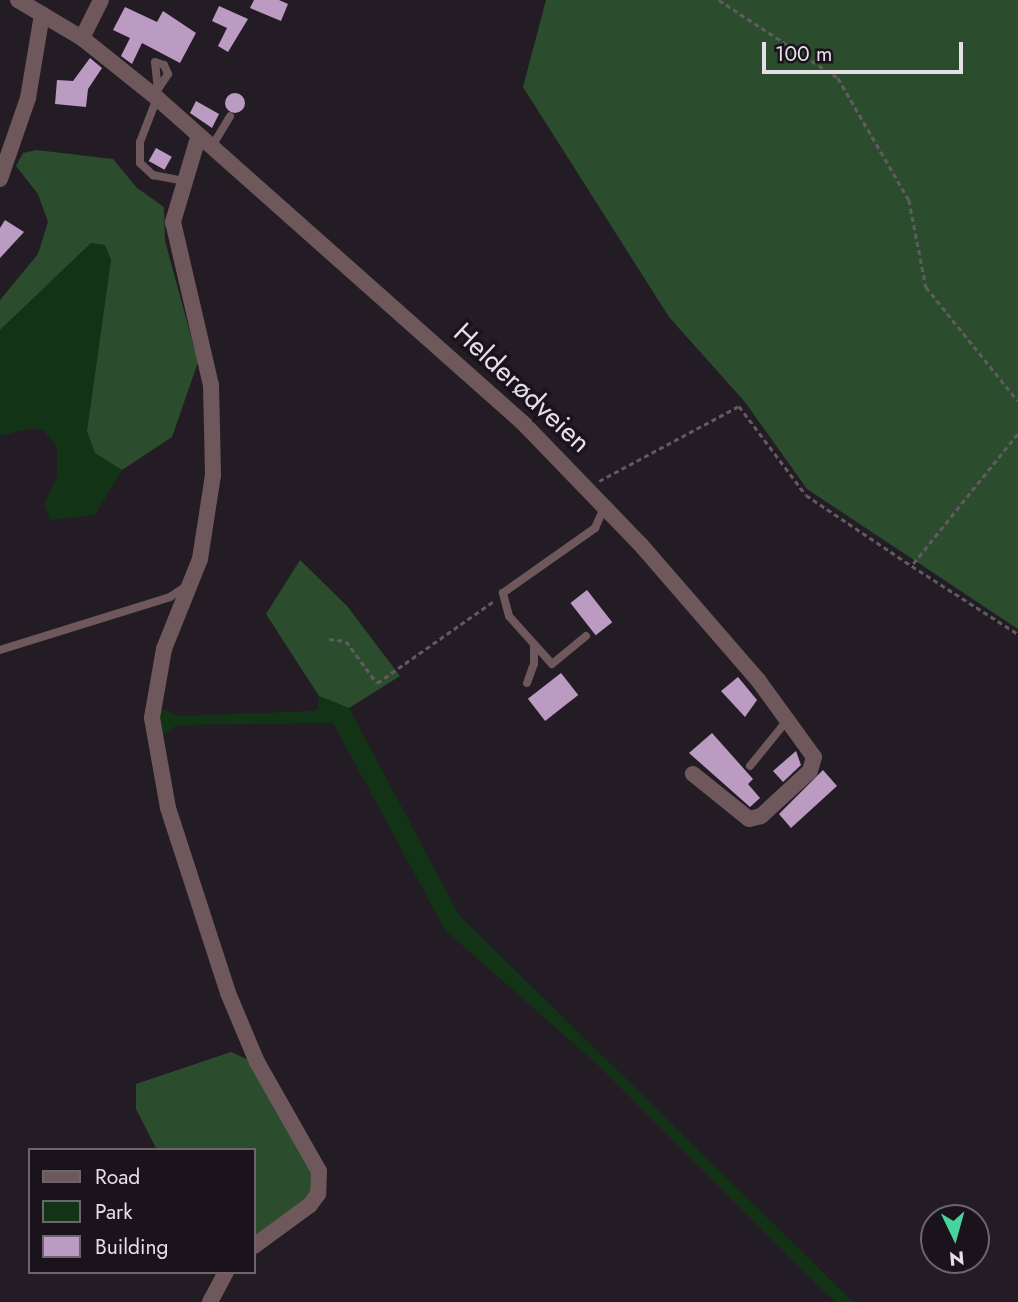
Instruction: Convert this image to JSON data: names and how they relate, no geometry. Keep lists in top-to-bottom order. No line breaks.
{"streets":{"street":["Helderødveien"]},"legend":["Road","Park","Building"],"scale_bar":"100 m","north":"bottom"}
